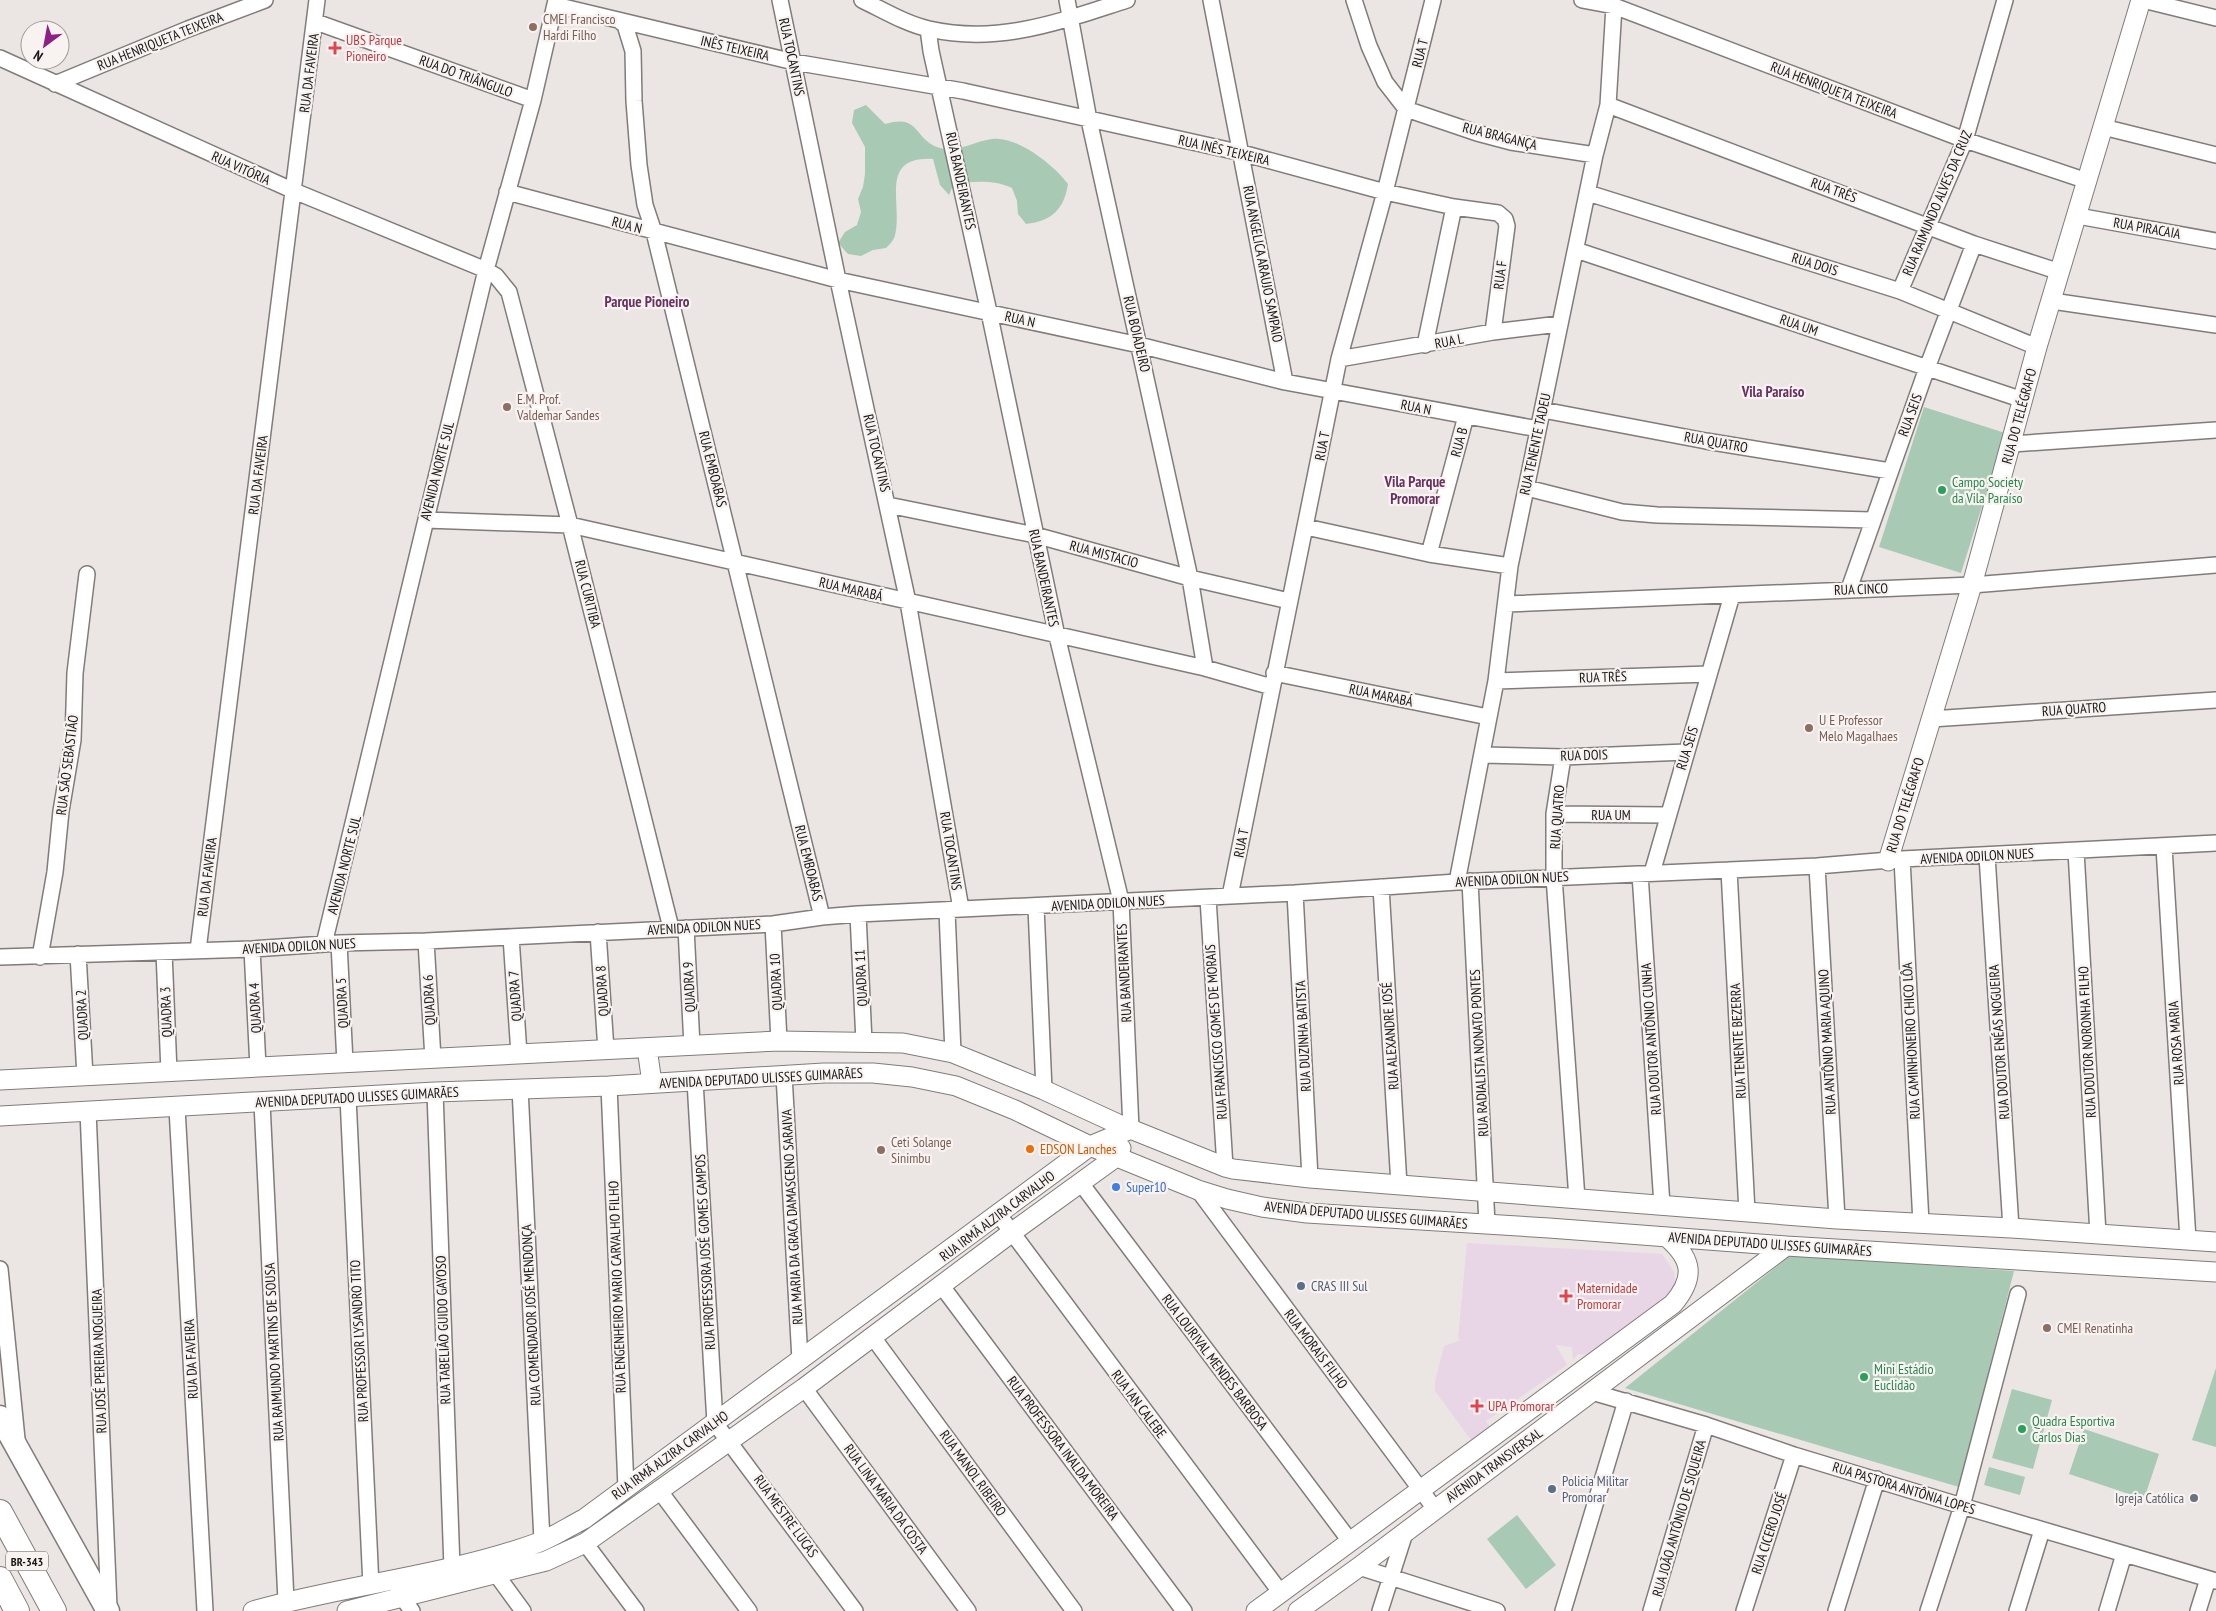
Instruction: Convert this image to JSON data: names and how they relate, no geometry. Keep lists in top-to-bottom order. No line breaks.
{"streets":{"highway":["BR-343"],"street":["RUA HENRIQUETA TEIXEIRA","INÊS TEIXEIRA","RUA T","RUA TOCANTINS","RUA DA FAVEIRA","RUA DO TRIÂNGULO","RUA BRAGANÇA","RUA INÊS TEIXEIRA","RUA VITÓRIA","RUA BANDEIRANTES","RUA TRÊS","RUA RAIMUNDO ALVES DA CRUZ","RUA N","RUA PIRACAIA","RUA ANGELICA ARAUJO SAMPAIO","RUA DOIS","RUA F","RUA UM","RUA BOIADEIRO","RUA L","RUA SEIS","RUA DO TELÉGRAFO","RUA B","RUA QUATRO","RUA TENENTE TADEU","RUA EMBOABAS","AVENIDA NORTE SUL","RUA MISTACIO","RUA MARABÁ","RUA CINCO","RUA CURITIBA","RUA SÃO SEBASTIÃO","AVENIDA ODILON NUES","QUADRA 11","QUADRA 10","QUADRA 9","QUADRA 8","QUADRA 7","QUADRA 6","QUADRA 5","QUADRA 4","QUADRA 3","QUADRA 2","RUA FRANCISCO GOMES DE MORAIS","RUA DUZINHA BATISTA","RUA ALEXANDRE JOSÉ","RUA DOUTOR ANTÔNIO CUNHA","RUA TENENTE BEZERRA","RUA CAMINHONEIRO CHICO LÔA","RUA ANTÔNIO MARIA AQUINO","RUA DOUTOR ENÉAS NOGUEIRA","RUA DOUTOR NORONHA FILHO","RUA ROSA MARIA","RUA RADIALISTA NONATO PONTES","AVENIDA DEPUTADO ULISSES GUIMARÃES","RUA IRMÃ ALZIRA CARVALHO","RUA MARIA DA GRACA DAMASCENO SARAIVA","RUA PROFESSORA JOSÉ GOMES CAMPOS","RUA ENGENHEIRO MARIO CARVALHO FILHO","RUA COMENDADOR JOSÉ MENDONÇA","RUA TABELIÃO GUIDO GAYOSO","RUA PROFESSOR LYSANDRO TITO","RUA MORAIS FILHO","RUA RAIMUNDO MARTINS DE SOUSA","RUA JOSÉ PEREIRA NOGUEIRA","RUA LOURIVAL MENDES BARBOSA","RUA IAN CALEBE","RUA PROFESSORA INALDA MOREIRA","AVENIDA TRANSVERSAL","RUA MANOL RIBEIRO","RUA PASTORA ANTÔNIA LOPES","RUA LINA MARIA DA COSTA","RUA MESTRE LUCAS","RUA JOÃO ANTÔNIO DE SIQUEIRA","RUA CICERO JOSÉ"]},"crossings":[["RUA HENRIQUETA TEIXEIRA","RUA VITÓRIA"],["RUA HENRIQUETA TEIXEIRA","RUA RAIMUNDO ALVES DA CRUZ"],["RUA HENRIQUETA TEIXEIRA","RUA DO TELÉGRAFO"],["RUA HENRIQUETA TEIXEIRA","RUA TENENTE TADEU"],["INÊS TEIXEIRA","RUA TOCANTINS"],["INÊS TEIXEIRA","RUA INÊS TEIXEIRA"],["INÊS TEIXEIRA","RUA BANDEIRANTES"],["INÊS TEIXEIRA","RUA EMBOABAS"],["RUA T","RUA BRAGANÇA"],["RUA T","RUA INÊS TEIXEIRA"],["RUA T","RUA N"],["RUA T","RUA L"],["RUA T","RUA MISTACIO"],["RUA T","RUA MARABÁ"],["RUA T","AVENIDA ODILON NUES"],["RUA TOCANTINS","RUA N"],["RUA TOCANTINS","RUA MISTACIO"],["RUA TOCANTINS","RUA MARABÁ"],["RUA TOCANTINS","AVENIDA ODILON NUES"],["RUA DA FAVEIRA","RUA DO TRIÂNGULO"],["RUA DA FAVEIRA","RUA VITÓRIA"],["RUA DA FAVEIRA","AVENIDA ODILON NUES"],["RUA DA FAVEIRA","AVENIDA DEPUTADO ULISSES GUIMARÃES"],["RUA DO TRIÂNGULO","AVENIDA NORTE SUL"],["RUA BRAGANÇA","RUA TENENTE TADEU"],["RUA INÊS TEIXEIRA","RUA BANDEIRANTES"],["RUA INÊS TEIXEIRA","RUA ANGELICA ARAUJO SAMPAIO"],["RUA INÊS TEIXEIRA","RUA F"],["RUA INÊS TEIXEIRA","RUA BOIADEIRO"],["RUA VITÓRIA","AVENIDA NORTE SUL"],["RUA VITÓRIA","RUA CURITIBA"],["RUA BANDEIRANTES","RUA N"],["RUA BANDEIRANTES","RUA MISTACIO"],["RUA BANDEIRANTES","RUA MARABÁ"],["RUA BANDEIRANTES","AVENIDA ODILON NUES"],["RUA BANDEIRANTES","RUA IRMÃ ALZIRA CARVALHO"],["RUA TRÊS","RUA RAIMUNDO ALVES DA CRUZ"],["RUA TRÊS","RUA SEIS"],["RUA TRÊS","RUA DO TELÉGRAFO"],["RUA TRÊS","RUA TENENTE TADEU"],["RUA RAIMUNDO ALVES DA CRUZ","RUA DOIS"],["RUA N","RUA ANGELICA ARAUJO SAMPAIO"],["RUA N","RUA BOIADEIRO"],["RUA N","RUA B"],["RUA N","RUA TENENTE TADEU"],["RUA N","RUA EMBOABAS"],["RUA N","AVENIDA NORTE SUL"],["RUA PIRACAIA","RUA DO TELÉGRAFO"],["RUA DOIS","RUA SEIS"],["RUA DOIS","RUA DO TELÉGRAFO"],["RUA DOIS","RUA QUATRO"],["RUA DOIS","RUA TENENTE TADEU"],["RUA F","RUA L"],["RUA UM","RUA SEIS"],["RUA UM","RUA DO TELÉGRAFO"],["RUA UM","RUA QUATRO"],["RUA UM","RUA TENENTE TADEU"],["RUA BOIADEIRO","RUA MISTACIO"],["RUA BOIADEIRO","RUA MARABÁ"],["RUA L","RUA TENENTE TADEU"],["RUA SEIS","RUA QUATRO"],["RUA SEIS","RUA CINCO"],["RUA SEIS","AVENIDA ODILON NUES"],["RUA SEIS","RUA DOUTOR ANTÔNIO CUNHA"],["RUA DO TELÉGRAFO","RUA QUATRO"],["RUA DO TELÉGRAFO","RUA CINCO"],["RUA DO TELÉGRAFO","AVENIDA ODILON NUES"],["RUA DO TELÉGRAFO","RUA CAMINHONEIRO CHICO LÔA"],["RUA QUATRO","RUA TENENTE TADEU"],["RUA QUATRO","AVENIDA ODILON NUES"],["RUA TENENTE TADEU","RUA MARABÁ"],["RUA TENENTE TADEU","RUA CINCO"],["RUA TENENTE TADEU","AVENIDA ODILON NUES"],["RUA TENENTE TADEU","RUA RADIALISTA NONATO PONTES"],["RUA EMBOABAS","RUA MARABÁ"],["RUA EMBOABAS","AVENIDA ODILON NUES"],["AVENIDA NORTE SUL","RUA MARABÁ"],["AVENIDA NORTE SUL","RUA CURITIBA"],["AVENIDA NORTE SUL","AVENIDA ODILON NUES"],["AVENIDA NORTE SUL","QUADRA 5"],["RUA MARABÁ","RUA CURITIBA"],["RUA CURITIBA","AVENIDA ODILON NUES"],["RUA SÃO SEBASTIÃO","AVENIDA ODILON NUES"],["AVENIDA ODILON NUES","QUADRA 11"],["AVENIDA ODILON NUES","QUADRA 10"],["AVENIDA ODILON NUES","QUADRA 9"],["AVENIDA ODILON NUES","QUADRA 8"],["AVENIDA ODILON NUES","QUADRA 7"],["AVENIDA ODILON NUES","QUADRA 6"],["AVENIDA ODILON NUES","QUADRA 5"],["AVENIDA ODILON NUES","QUADRA 4"],["AVENIDA ODILON NUES","QUADRA 3"],["AVENIDA ODILON NUES","QUADRA 2"],["AVENIDA ODILON NUES","RUA FRANCISCO GOMES DE MORAIS"],["AVENIDA ODILON NUES","RUA DUZINHA BATISTA"],["AVENIDA ODILON NUES","RUA ALEXANDRE JOSÉ"],["AVENIDA ODILON NUES","RUA DOUTOR ANTÔNIO CUNHA"],["AVENIDA ODILON NUES","RUA TENENTE BEZERRA"],["AVENIDA ODILON NUES","RUA CAMINHONEIRO CHICO LÔA"],["AVENIDA ODILON NUES","RUA ANTÔNIO MARIA AQUINO"],["AVENIDA ODILON NUES","RUA DOUTOR ENÉAS NOGUEIRA"],["AVENIDA ODILON NUES","RUA DOUTOR NORONHA FILHO"],["AVENIDA ODILON NUES","RUA ROSA MARIA"],["AVENIDA ODILON NUES","RUA RADIALISTA NONATO PONTES"],["RUA RADIALISTA NONATO PONTES","AVENIDA DEPUTADO ULISSES GUIMARÃES"],["AVENIDA DEPUTADO ULISSES GUIMARÃES","RUA IRMÃ ALZIRA CARVALHO"],["AVENIDA DEPUTADO ULISSES GUIMARÃES","RUA MARIA DA GRACA DAMASCENO SARAIVA"],["AVENIDA DEPUTADO ULISSES GUIMARÃES","RUA PROFESSORA JOSÉ GOMES CAMPOS"],["AVENIDA DEPUTADO ULISSES GUIMARÃES","RUA ENGENHEIRO MARIO CARVALHO FILHO"],["AVENIDA DEPUTADO ULISSES GUIMARÃES","RUA COMENDADOR JOSÉ MENDONÇA"],["AVENIDA DEPUTADO ULISSES GUIMARÃES","RUA TABELIÃO GUIDO GAYOSO"],["AVENIDA DEPUTADO ULISSES GUIMARÃES","RUA PROFESSOR LYSANDRO TITO"],["AVENIDA DEPUTADO ULISSES GUIMARÃES","RUA MORAIS FILHO"],["AVENIDA DEPUTADO ULISSES GUIMARÃES","RUA RAIMUNDO MARTINS DE SOUSA"],["AVENIDA DEPUTADO ULISSES GUIMARÃES","RUA JOSÉ PEREIRA NOGUEIRA"],["AVENIDA DEPUTADO ULISSES GUIMARÃES","AVENIDA TRANSVERSAL"],["RUA IRMÃ ALZIRA CARVALHO","RUA MARIA DA GRACA DAMASCENO SARAIVA"],["RUA IRMÃ ALZIRA CARVALHO","RUA PROFESSORA JOSÉ GOMES CAMPOS"],["RUA IRMÃ ALZIRA CARVALHO","RUA ENGENHEIRO MARIO CARVALHO FILHO"],["RUA IRMÃ ALZIRA CARVALHO","RUA COMENDADOR JOSÉ MENDONÇA"],["RUA IRMÃ ALZIRA CARVALHO","RUA TABELIÃO GUIDO GAYOSO"],["RUA IRMÃ ALZIRA CARVALHO","RUA PROFESSOR LYSANDRO TITO"],["RUA IRMÃ ALZIRA CARVALHO","RUA RAIMUNDO MARTINS DE SOUSA"],["RUA IRMÃ ALZIRA CARVALHO","RUA LOURIVAL MENDES BARBOSA"],["RUA IRMÃ ALZIRA CARVALHO","RUA IAN CALEBE"],["RUA IRMÃ ALZIRA CARVALHO","RUA PROFESSORA INALDA MOREIRA"],["RUA IRMÃ ALZIRA CARVALHO","RUA MANOL RIBEIRO"],["RUA IRMÃ ALZIRA CARVALHO","RUA LINA MARIA DA COSTA"],["RUA IRMÃ ALZIRA CARVALHO","RUA MESTRE LUCAS"],["RUA PROFESSORA JOSÉ GOMES CAMPOS","RUA MESTRE LUCAS"],["RUA MORAIS FILHO","AVENIDA TRANSVERSAL"],["RUA LOURIVAL MENDES BARBOSA","AVENIDA TRANSVERSAL"],["RUA IAN CALEBE","AVENIDA TRANSVERSAL"],["AVENIDA TRANSVERSAL","RUA PASTORA ANTÔNIA LOPES"],["RUA PASTORA ANTÔNIA LOPES","RUA JOÃO ANTÔNIO DE SIQUEIRA"],["RUA PASTORA ANTÔNIA LOPES","RUA CICERO JOSÉ"]],"districts":["Parque Pioneiro","Vila Paraíso","Vila Parque Promorar"],"places":{"other":["CMEI Francisco Hardi Filho","E.M. Prof. Valdemar Sandes","Campo Society da Vila Paraíso","U E Professor Melo Magalhaes","EDSON Lanches","Ceti Solange Sinimbu","Super10","CRAS III Sul","CMEI Renatinha","Mini Estádio Euclidão","Quadra Esportiva Carlos Dias","Policia Militar Promorar","Igreja Católica"],"health":["UBS Parque Pioneiro","Maternidade Promorar","UPA Promorar"]},"north":"bottom left"}
